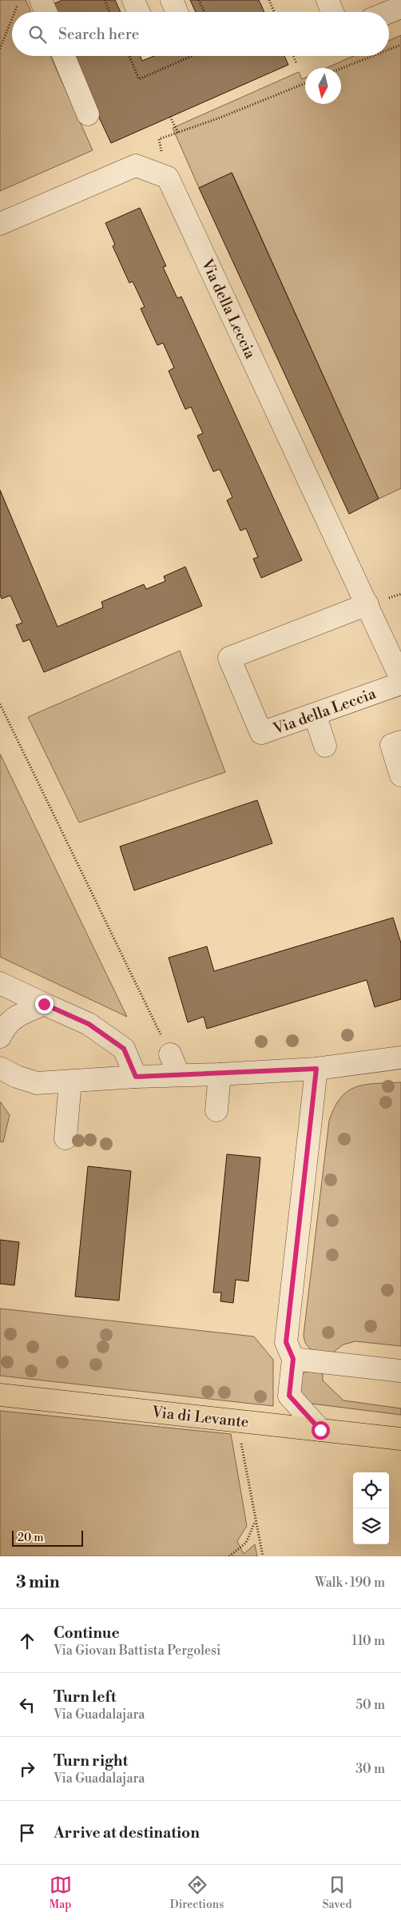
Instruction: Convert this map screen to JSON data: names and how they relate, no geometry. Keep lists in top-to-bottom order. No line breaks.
{"streets":{"main road":["Via di Levante"],"street":["Via della Leccia"]},"scale_bar":"20 m","north":"bottom","page":{"search":"Search here","scale":"20 m","heading":["3 min","Walk · 190 m"],"list":[["Continue","Via Giovan Battista Pergolesi","110 m"],["Turn left","Via Guadalajara","50 m"],["Turn right","Via Guadalajara","30 m"],"Arrive at destination"],"nav":["Map","Directions","Saved"]}}
